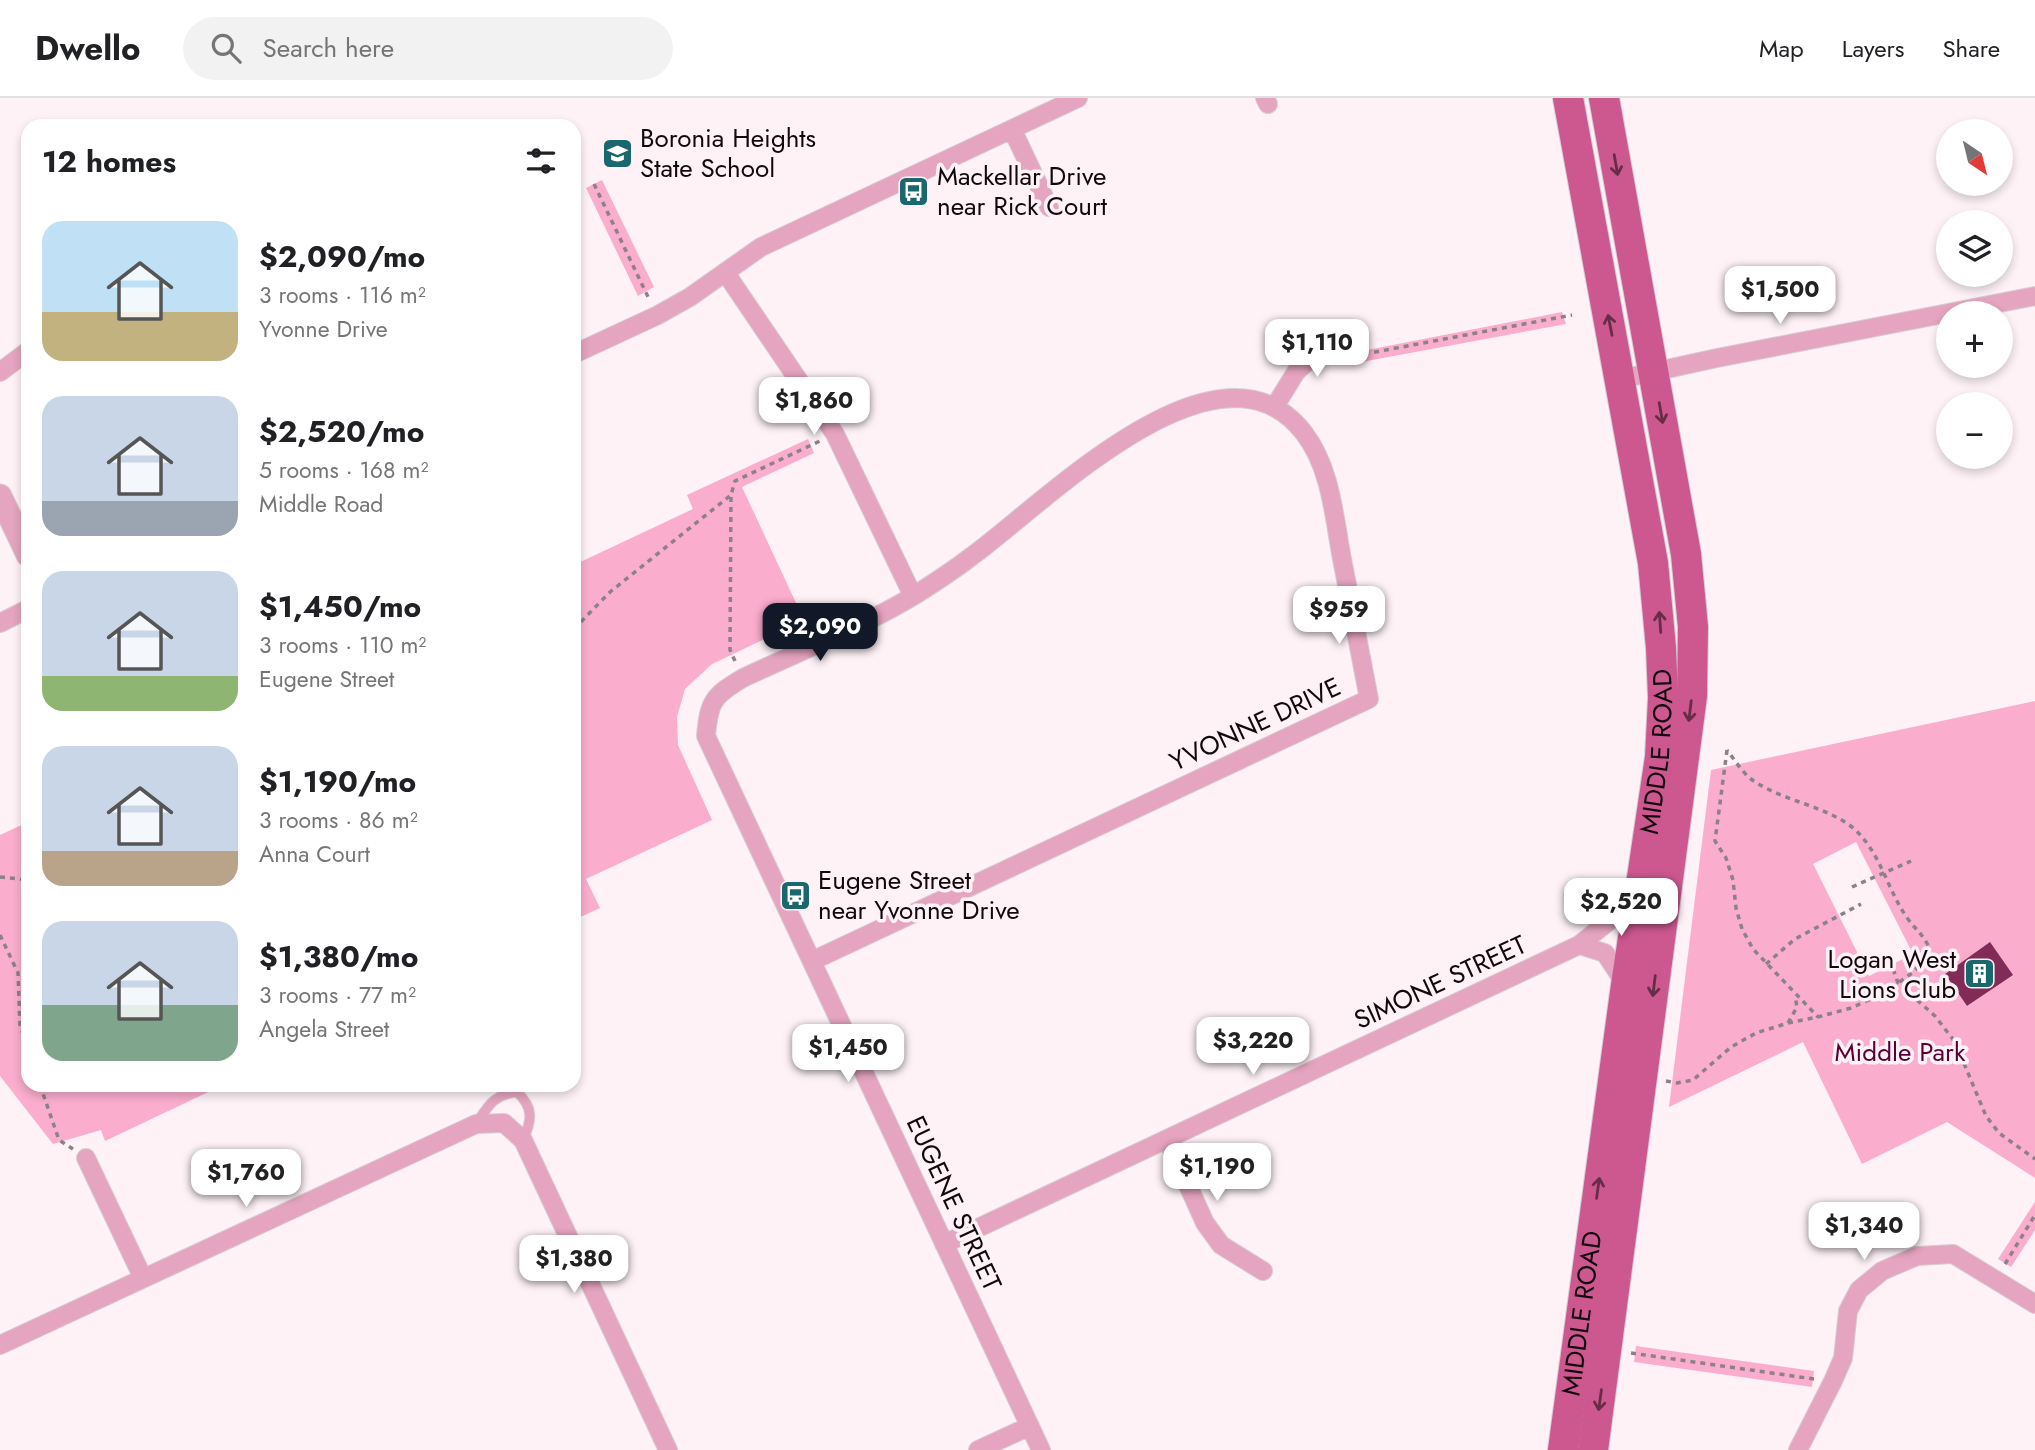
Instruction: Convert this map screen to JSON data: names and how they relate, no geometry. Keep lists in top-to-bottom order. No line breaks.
{"streets":{"main road":["MIDDLE ROAD"],"street":["YVONNE DRIVE","SIMONE STREET","EUGENE STREET"]},"crossings":[["YVONNE DRIVE","EUGENE STREET"],["MIDDLE ROAD","SIMONE STREET"],["SIMONE STREET","EUGENE STREET"]],"parks":["Middle Park"],"places":{"school or university":["Boronia Heights State School"],"bus stop":["Mackellar Drive near Rick Court","Eugene Street near Yvonne Drive"],"building":["Logan West Lions Club"]},"north":"bottom right","page":{"header":"Dwello","search":"Search here","nav":["Map","Layers","Share"],"map_buttons":["+","−"],"heading":"12 homes","list":[{"name":"$2,090/mo","note":"3 rooms · 116 m² · Yvonne Drive"},{"name":"$2,520/mo","note":"5 rooms · 168 m² · Middle Road"},{"name":"$1,450/mo","note":"3 rooms · 110 m² · Eugene Street"},{"name":"$1,190/mo","note":"3 rooms · 86 m² · Anna Court"},{"name":"$1,380/mo","note":"3 rooms · 77 m² · Angela Street"}],"price":["$1,500","$1,110","$1,860","$959","$2,090","$2,520","$3,220","$1,450","$1,190","$1,760","$1,340","$1,380"]}}
